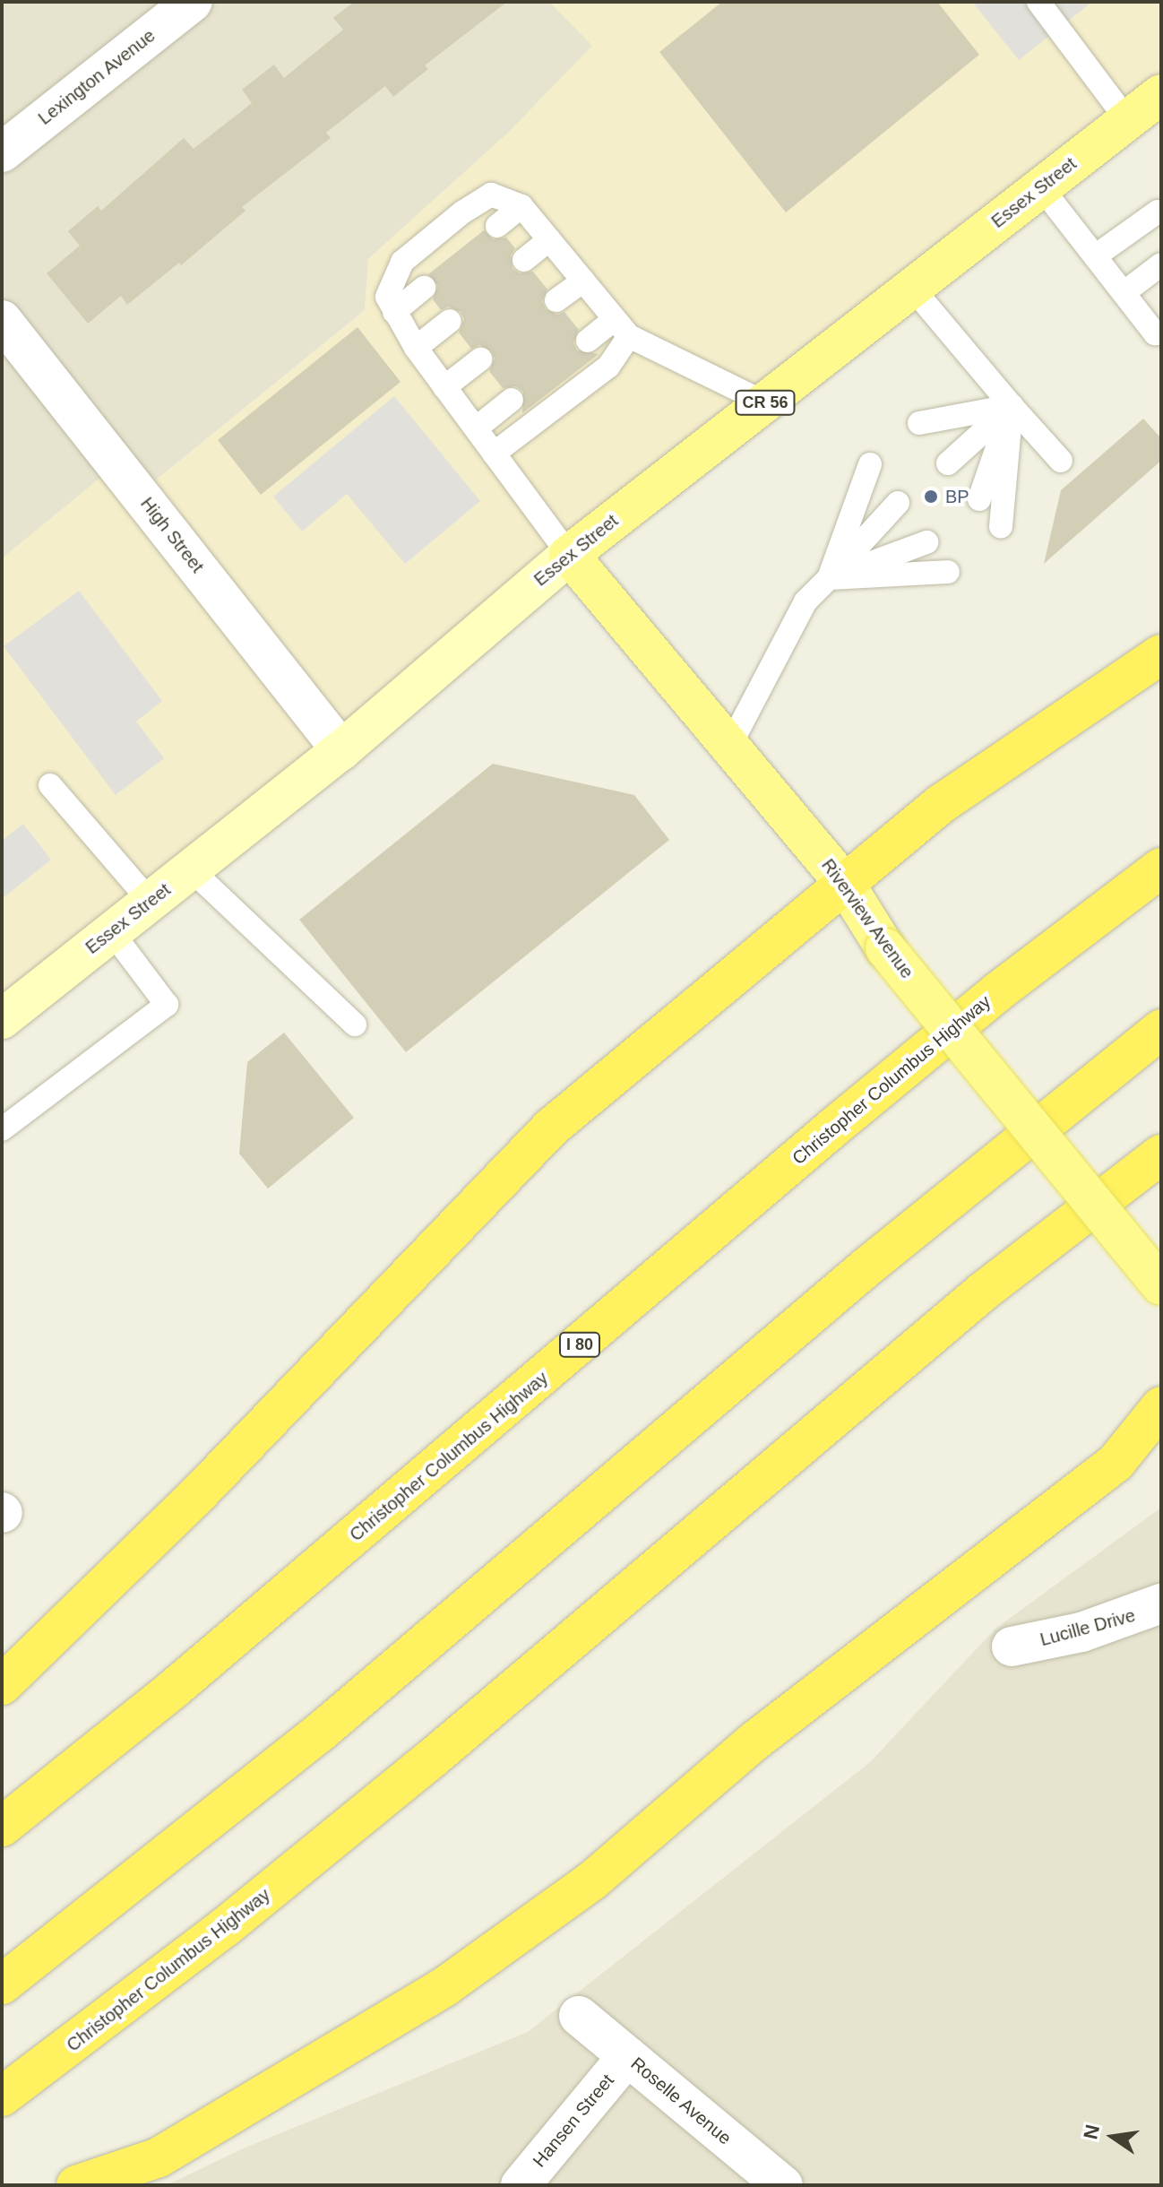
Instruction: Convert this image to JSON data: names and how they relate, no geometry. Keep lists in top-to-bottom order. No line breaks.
{"streets":{"highway":["Christopher Columbus Highway","I 80"],"main road":["Essex Street","CR 56","Riverview Avenue"],"street":["Lexington Avenue","High Street","Lucille Drive","Roselle Avenue","Hansen Street"]},"crossings":[["Essex Street","High Street"],["Essex Street","Riverview Avenue"],["Roselle Avenue","Hansen Street"]],"places":["BP"],"north":"left"}
